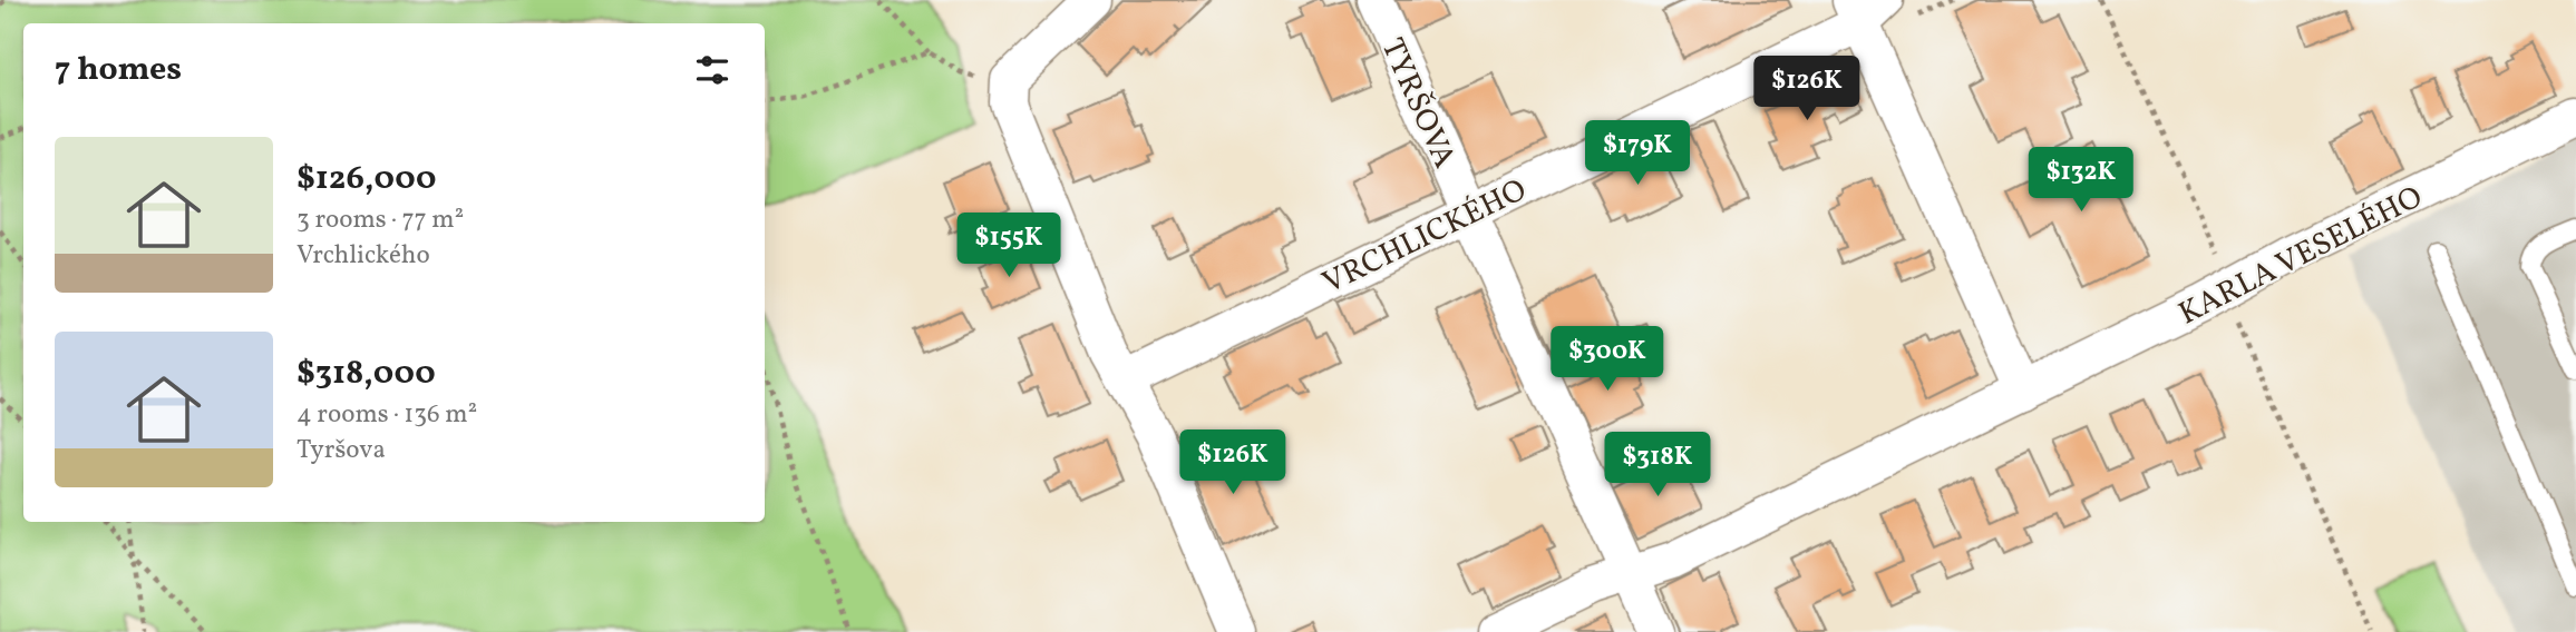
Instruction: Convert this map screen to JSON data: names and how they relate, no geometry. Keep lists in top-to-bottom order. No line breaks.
{"streets":{"street":["TYRŠOVA","VRCHLICKÉHO","KARLA VESELÉHO"]},"crossings":[["TYRŠOVA","VRCHLICKÉHO"],["TYRŠOVA","KARLA VESELÉHO"]],"page":{"heading":"7 homes","price":["$126K","$179K","$132K","$155K","$300K","$126K","$318K"],"list":[{"name":"$126,000","note":"3 rooms · 77 m² · Vrchlického"},{"name":"$318,000","note":"4 rooms · 136 m² · Tyršova"}]}}
